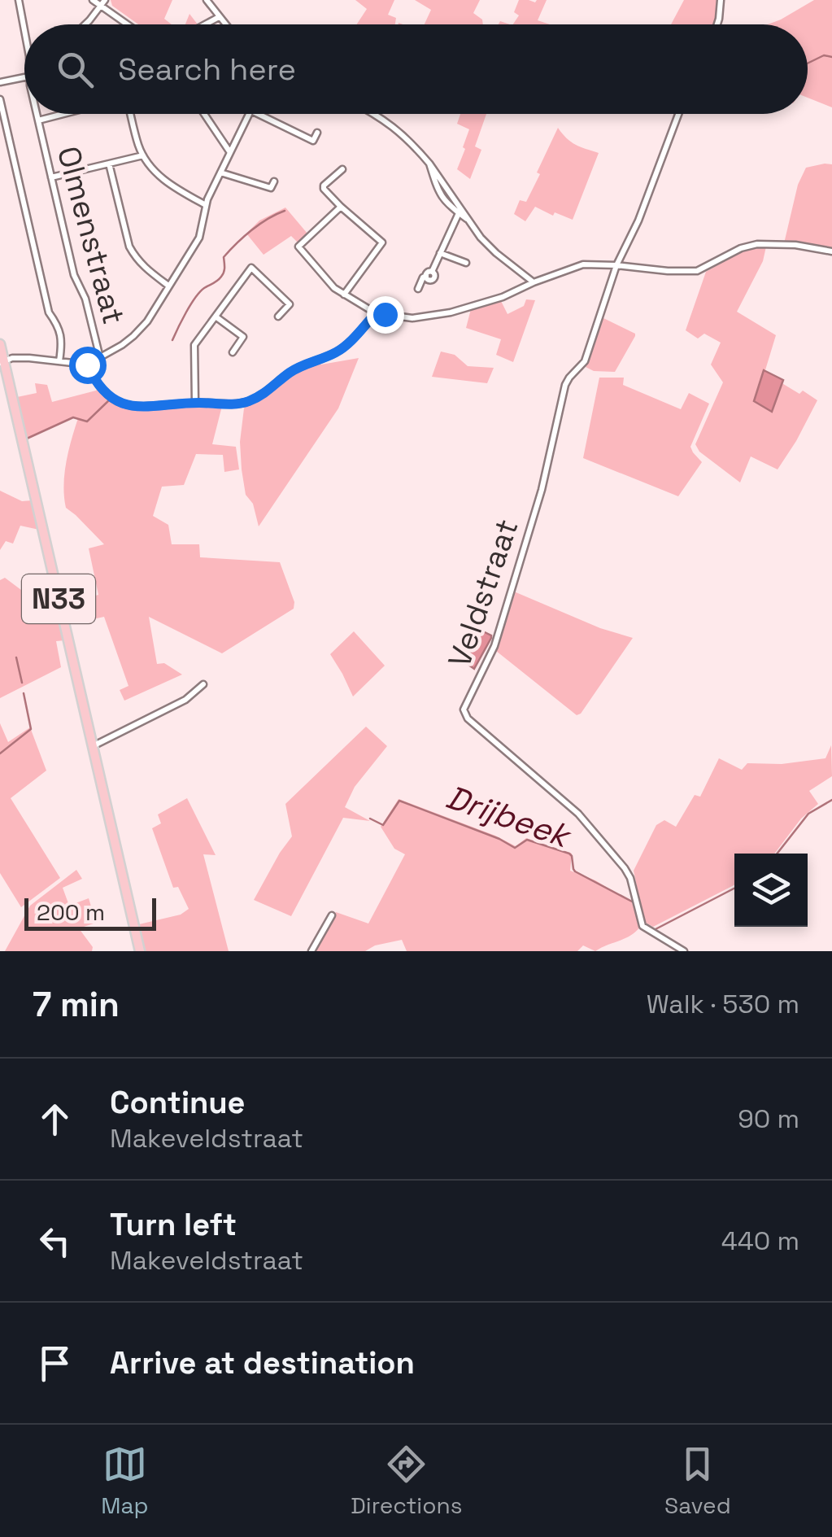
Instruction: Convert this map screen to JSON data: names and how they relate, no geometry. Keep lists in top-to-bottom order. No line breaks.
{"streets":{"main road":["N33"],"street":["Olmenstraat","Veldstraat"]},"water":["Drijbeek"],"scale_bar":"200 m","page":{"search":"Search here","scale":"200 m","heading":["7 min","Walk · 530 m"],"list":[["Continue","Makeveldstraat","90 m"],["Turn left","Makeveldstraat","440 m"],"Arrive at destination"],"nav":["Map","Directions","Saved"]}}
